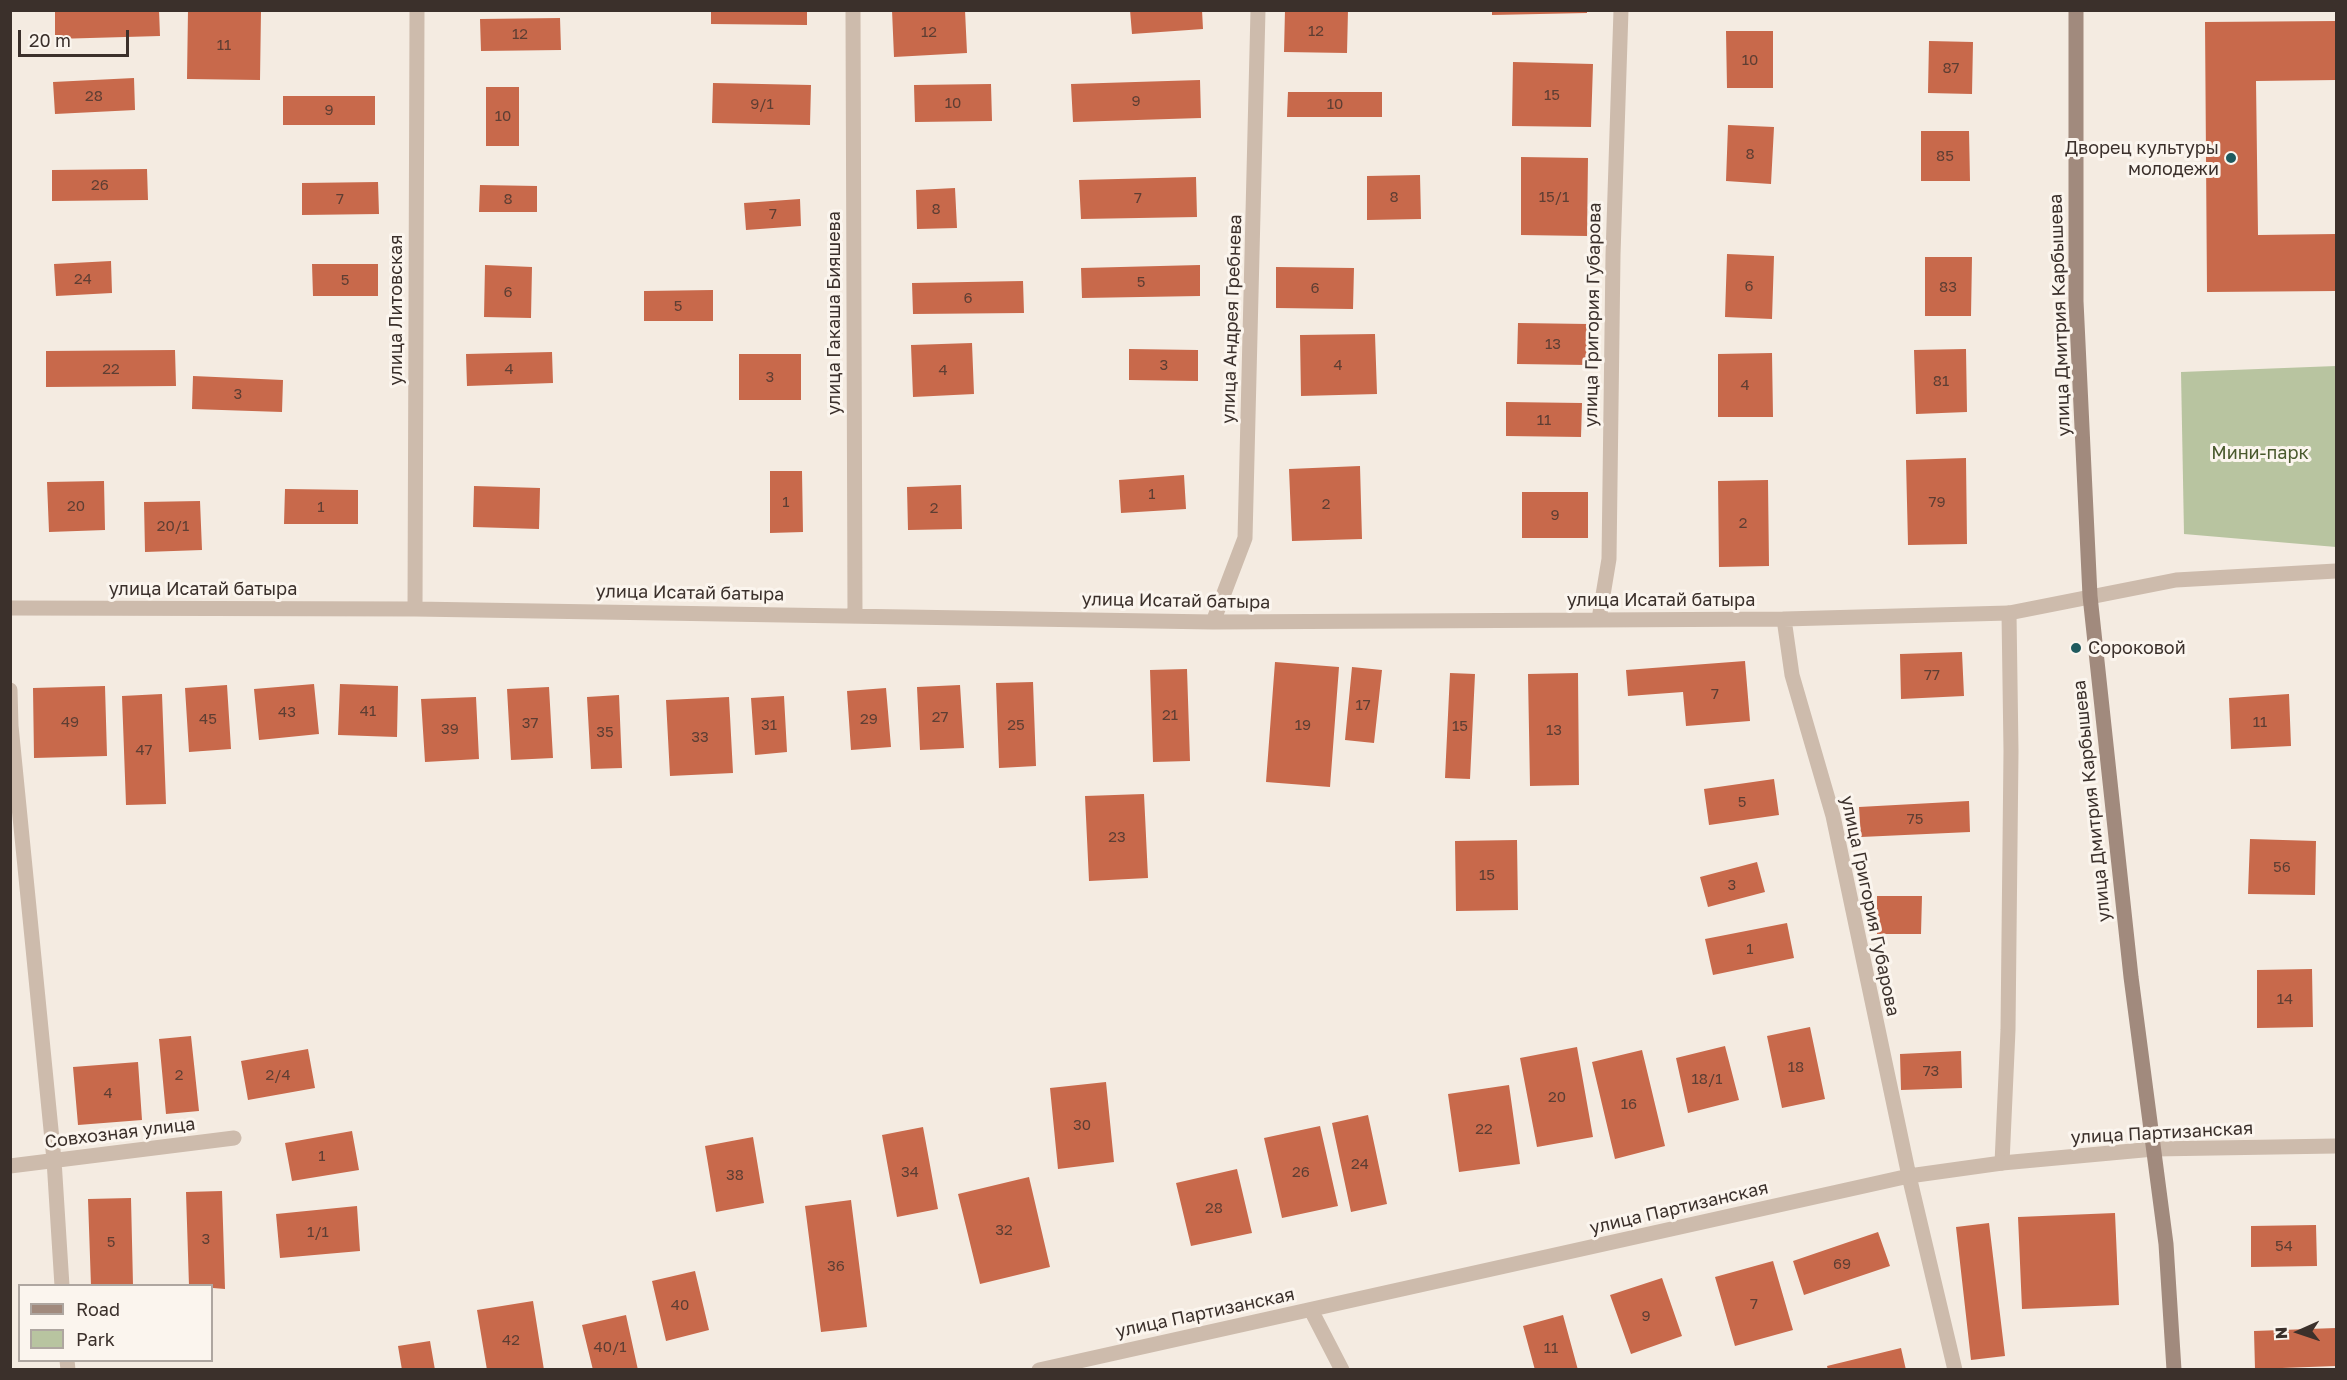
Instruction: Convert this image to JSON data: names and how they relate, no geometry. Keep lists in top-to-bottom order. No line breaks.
{"streets":{"street":["улица Литовская","улица Гакаша Бияшева","улица Григория Губарова","улица Дмитрия Карбышева","улица Андрея Гребнева","улица Исатай батыра","Совхозная улица","улица Партизанская"]},"crossings":[["улица Литовская","улица Исатай батыра"],["улица Гакаша Бияшева","улица Исатай батыра"],["улица Григория Губарова","улица Исатай батыра"],["улица Григория Губарова","улица Партизанская"],["улица Дмитрия Карбышева","улица Исатай батыра"],["улица Дмитрия Карбышева","улица Партизанская"],["улица Андрея Гребнева","улица Исатай батыра"]],"parks":["Мини-парк"],"places":["Дворец культуры молодежи","Сороковой"],"house_numbers":["12","12","12","11","10","87","15","28","9","10","9/1","10","9","10","8","85","26","8","15/1","7","7","8","8","7","24","5","5","6","83","6","6","6","5","13","3","4","22","4","4","3","81","4","3","11","1","1","79","2","20","1","2","9","2","20/1","77","7","17","41","43","21","27","45","29","49","11","37","31","25","19","15","39","13","35","33","47","5","75","23","56","15","3","1","14","18","73","2","2/4","18/1","4","20","16","30","22","1","24","34","26","38","28","32","1/1","3","5","54","69","36","7","40","9","42","40/1","11"],"legend":["Road","Park"],"scale_bar":"20 m","north":"left"}
